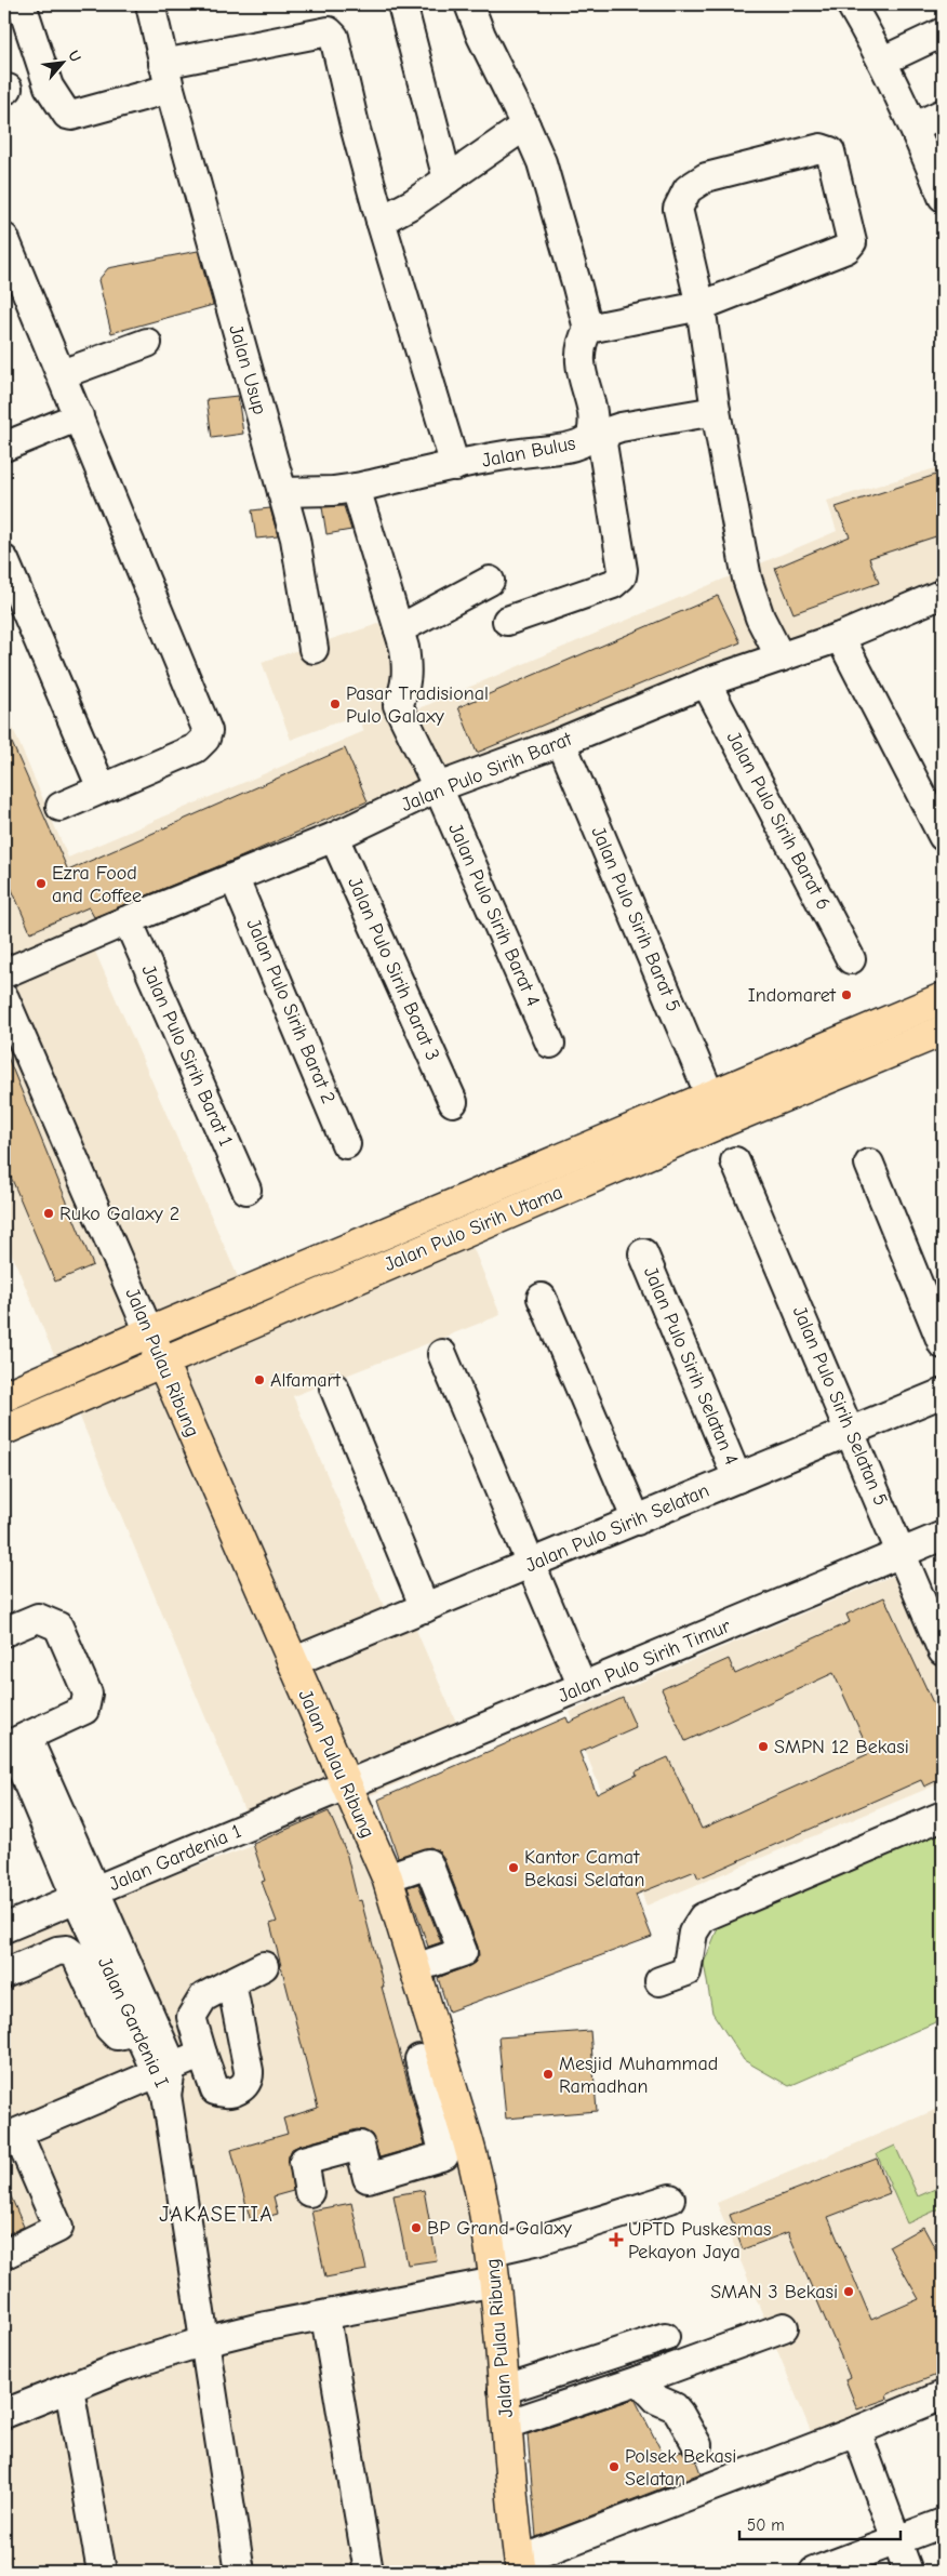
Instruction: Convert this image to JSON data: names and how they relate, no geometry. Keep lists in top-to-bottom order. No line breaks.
{"streets":{"main road":["Jalan Pulo Sirih Utama","Jalan Pulau Ribung"],"street":["Jalan Usup","Jalan Bulus","Jalan Pulo Sirih Barat","Jalan Pulo Sirih Barat 6","Jalan Pulo Sirih Barat 4","Jalan Pulo Sirih Barat 5","Jalan Pulo Sirih Barat 3","Jalan Pulo Sirih Barat 2","Jalan Pulo Sirih Barat 1","Jalan Pulo Sirih Selatan 4","Jalan Pulo Sirih Selatan 5","Jalan Pulo Sirih Selatan","Jalan Pulo Sirih Timur","Jalan Gardenia 1","Jalan Gardenia I"]},"crossings":[["Jalan Pulo Sirih Barat","Jalan Pulo Sirih Barat 6"],["Jalan Pulo Sirih Barat","Jalan Pulo Sirih Barat 4"],["Jalan Pulo Sirih Barat","Jalan Pulo Sirih Barat 5"],["Jalan Pulo Sirih Barat","Jalan Pulo Sirih Barat 3"],["Jalan Pulo Sirih Barat","Jalan Pulo Sirih Barat 2"],["Jalan Pulo Sirih Barat","Jalan Pulo Sirih Barat 1"],["Jalan Pulo Sirih Barat 5","Jalan Pulo Sirih Utama"],["Jalan Pulo Sirih Utama","Jalan Pulau Ribung"],["Jalan Pulau Ribung","Jalan Pulo Sirih Selatan"],["Jalan Pulau Ribung","Jalan Pulo Sirih Timur"],["Jalan Pulau Ribung","Jalan Gardenia 1"],["Jalan Pulo Sirih Selatan 4","Jalan Pulo Sirih Selatan"],["Jalan Pulo Sirih Selatan 5","Jalan Pulo Sirih Selatan"],["Jalan Pulo Sirih Selatan 5","Jalan Pulo Sirih Timur"],["Jalan Pulo Sirih Timur","Jalan Gardenia 1"],["Jalan Gardenia 1","Jalan Gardenia I"]],"districts":["JAKASETIA"],"places":{"other":["Pasar Tradisional Pulo Galaxy","Ezra Food and Coffee","Indomaret","Ruko Galaxy 2","Alfamart","SMPN 12 Bekasi","Kantor Camat Bekasi Selatan","Mesjid Muhammad Ramadhan","BP Grand Galaxy","SMAN 3 Bekasi","Polsek Bekasi Selatan"],"health":["UPTD Puskesmas Pekayon Jaya"]},"scale_bar":"50 m","north":"top right"}
